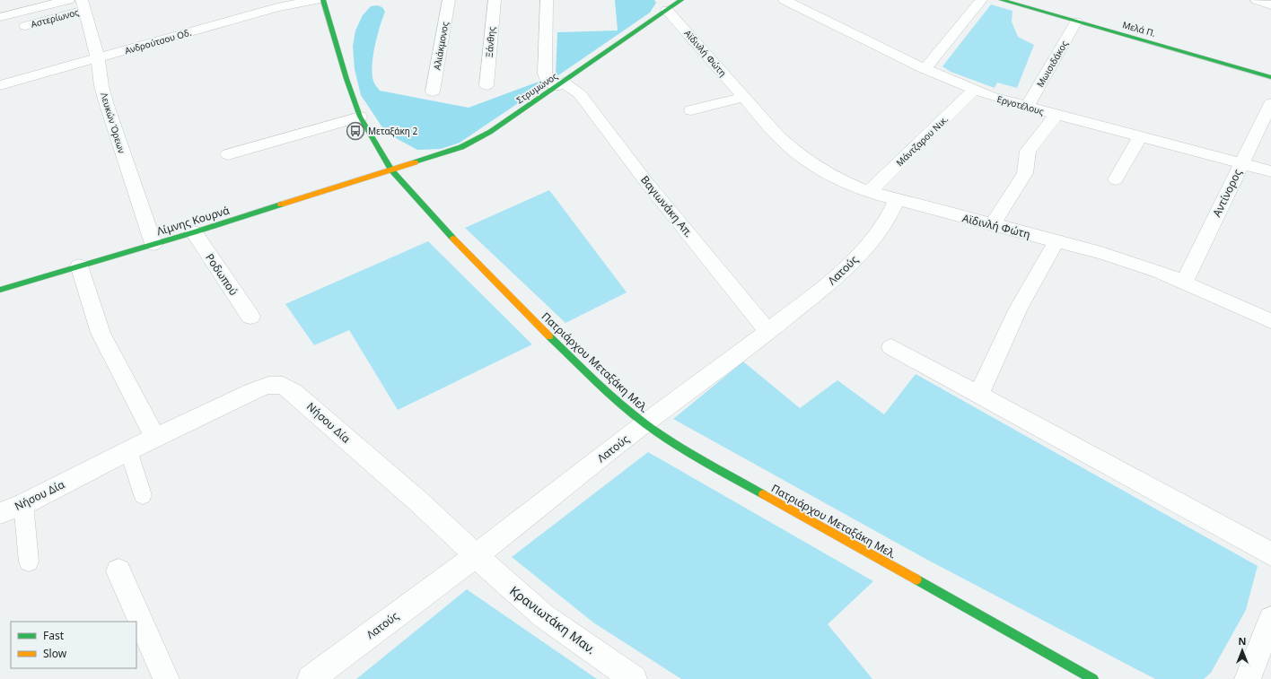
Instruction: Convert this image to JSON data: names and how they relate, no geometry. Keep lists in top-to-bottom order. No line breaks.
{"streets":{"street":["Αστερίωνος","Μελά Π.","Ανδρούτσου Οδ.","Ξάνθης","Αλιάκμονος","Αϊδινλή Φώτη","Μωισιδάκος","Στρυμώνος","Εργοτέλους","Λευκών Όρεων","Μάντζαρου Νικ.","Αντίνορος","Βαγιωνάκη Απ.","Λίμνης Κουρνά","Λατούς","Ροδωπού","Πατριάρχου Μεταξάκη Μελ.","Νήσου Δία","Κρανιωτάκη Μαν."]},"crossings":[["Αστερίωνος","Λευκών Όρεων"],["Μελά Π.","Μωισιδάκος"],["Ανδρούτσου Οδ.","Λευκών Όρεων"],["Αϊδινλή Φώτη","Στρυμώνος"],["Αϊδινλή Φώτη","Μάντζαρου Νικ."],["Αϊδινλή Φώτη","Αντίνορος"],["Αϊδινλή Φώτη","Λατούς"],["Μωισιδάκος","Εργοτέλους"],["Στρυμώνος","Βαγιωνάκη Απ."],["Στρυμώνος","Λίμνης Κουρνά"],["Στρυμώνος","Πατριάρχου Μεταξάκη Μελ."],["Εργοτέλους","Μάντζαρου Νικ."],["Εργοτέλους","Αντίνορος"],["Λευκών Όρεων","Λίμνης Κουρνά"],["Βαγιωνάκη Απ.","Λατούς"],["Λίμνης Κουρνά","Ροδωπού"],["Λίμνης Κουρνά","Πατριάρχου Μεταξάκη Μελ."],["Λατούς","Πατριάρχου Μεταξάκη Μελ."],["Λατούς","Νήσου Δία"],["Λατούς","Κρανιωτάκη Μαν."],["Νήσου Δία","Κρανιωτάκη Μαν."]],"places":{"bus stop":["Μεταξάκη 2"]},"legend":["Fast","Slow"],"north":"top"}
